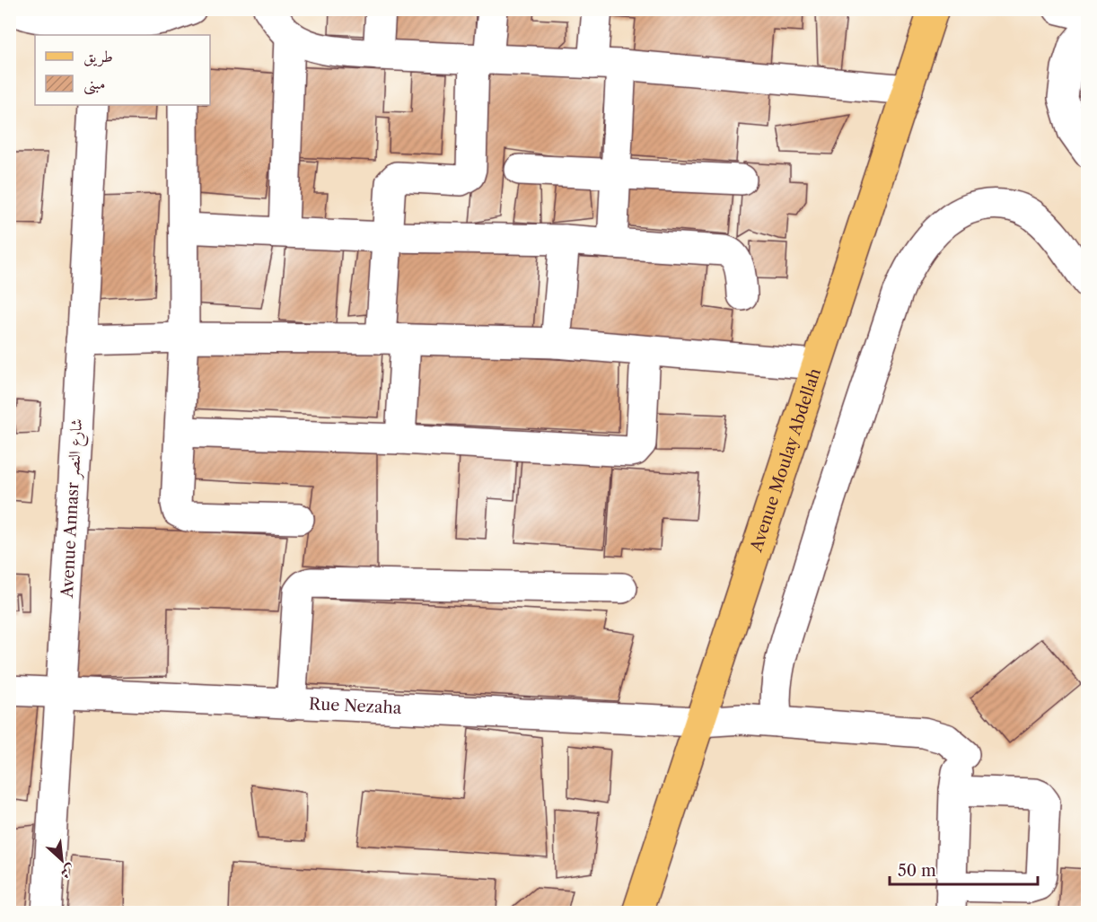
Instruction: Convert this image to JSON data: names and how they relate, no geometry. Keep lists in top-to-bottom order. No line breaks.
{"streets":{"main road":["Avenue Moulay Abdellah"],"street":["Avenue Annasr شارع النصر","Rue Nezaha"]},"crossings":[["Avenue Moulay Abdellah","Rue Nezaha"],["Avenue Annasr شارع النصر","Rue Nezaha"]],"legend":["طريق","مبنى"],"scale_bar":"50 m","north":"bottom right"}
